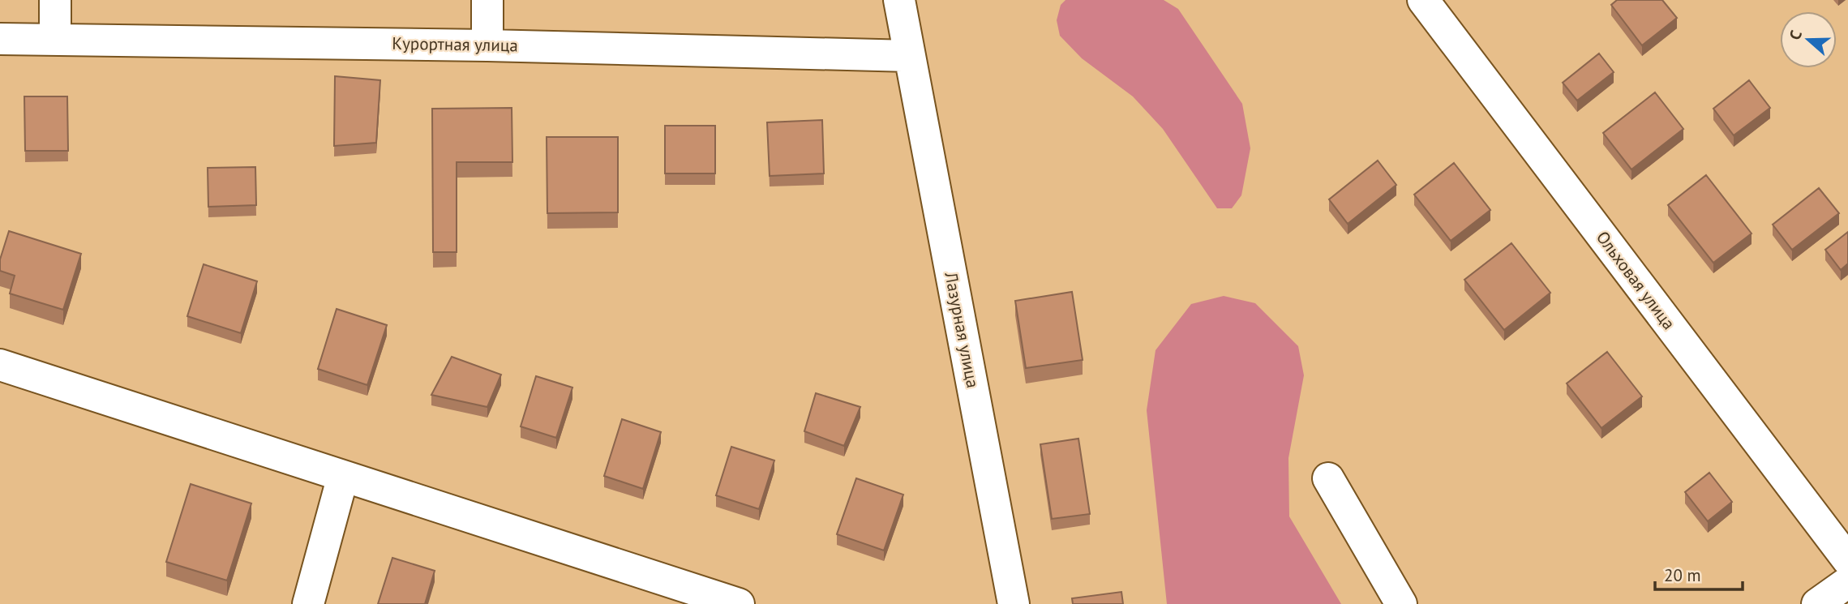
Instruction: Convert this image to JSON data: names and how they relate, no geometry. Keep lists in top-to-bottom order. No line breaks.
{"streets":{"street":["Курортная улица","Ольховая улица","Лазурная улица"]},"crossings":[["Курортная улица","Лазурная улица"]],"scale_bar":"20 m","north":"left"}
